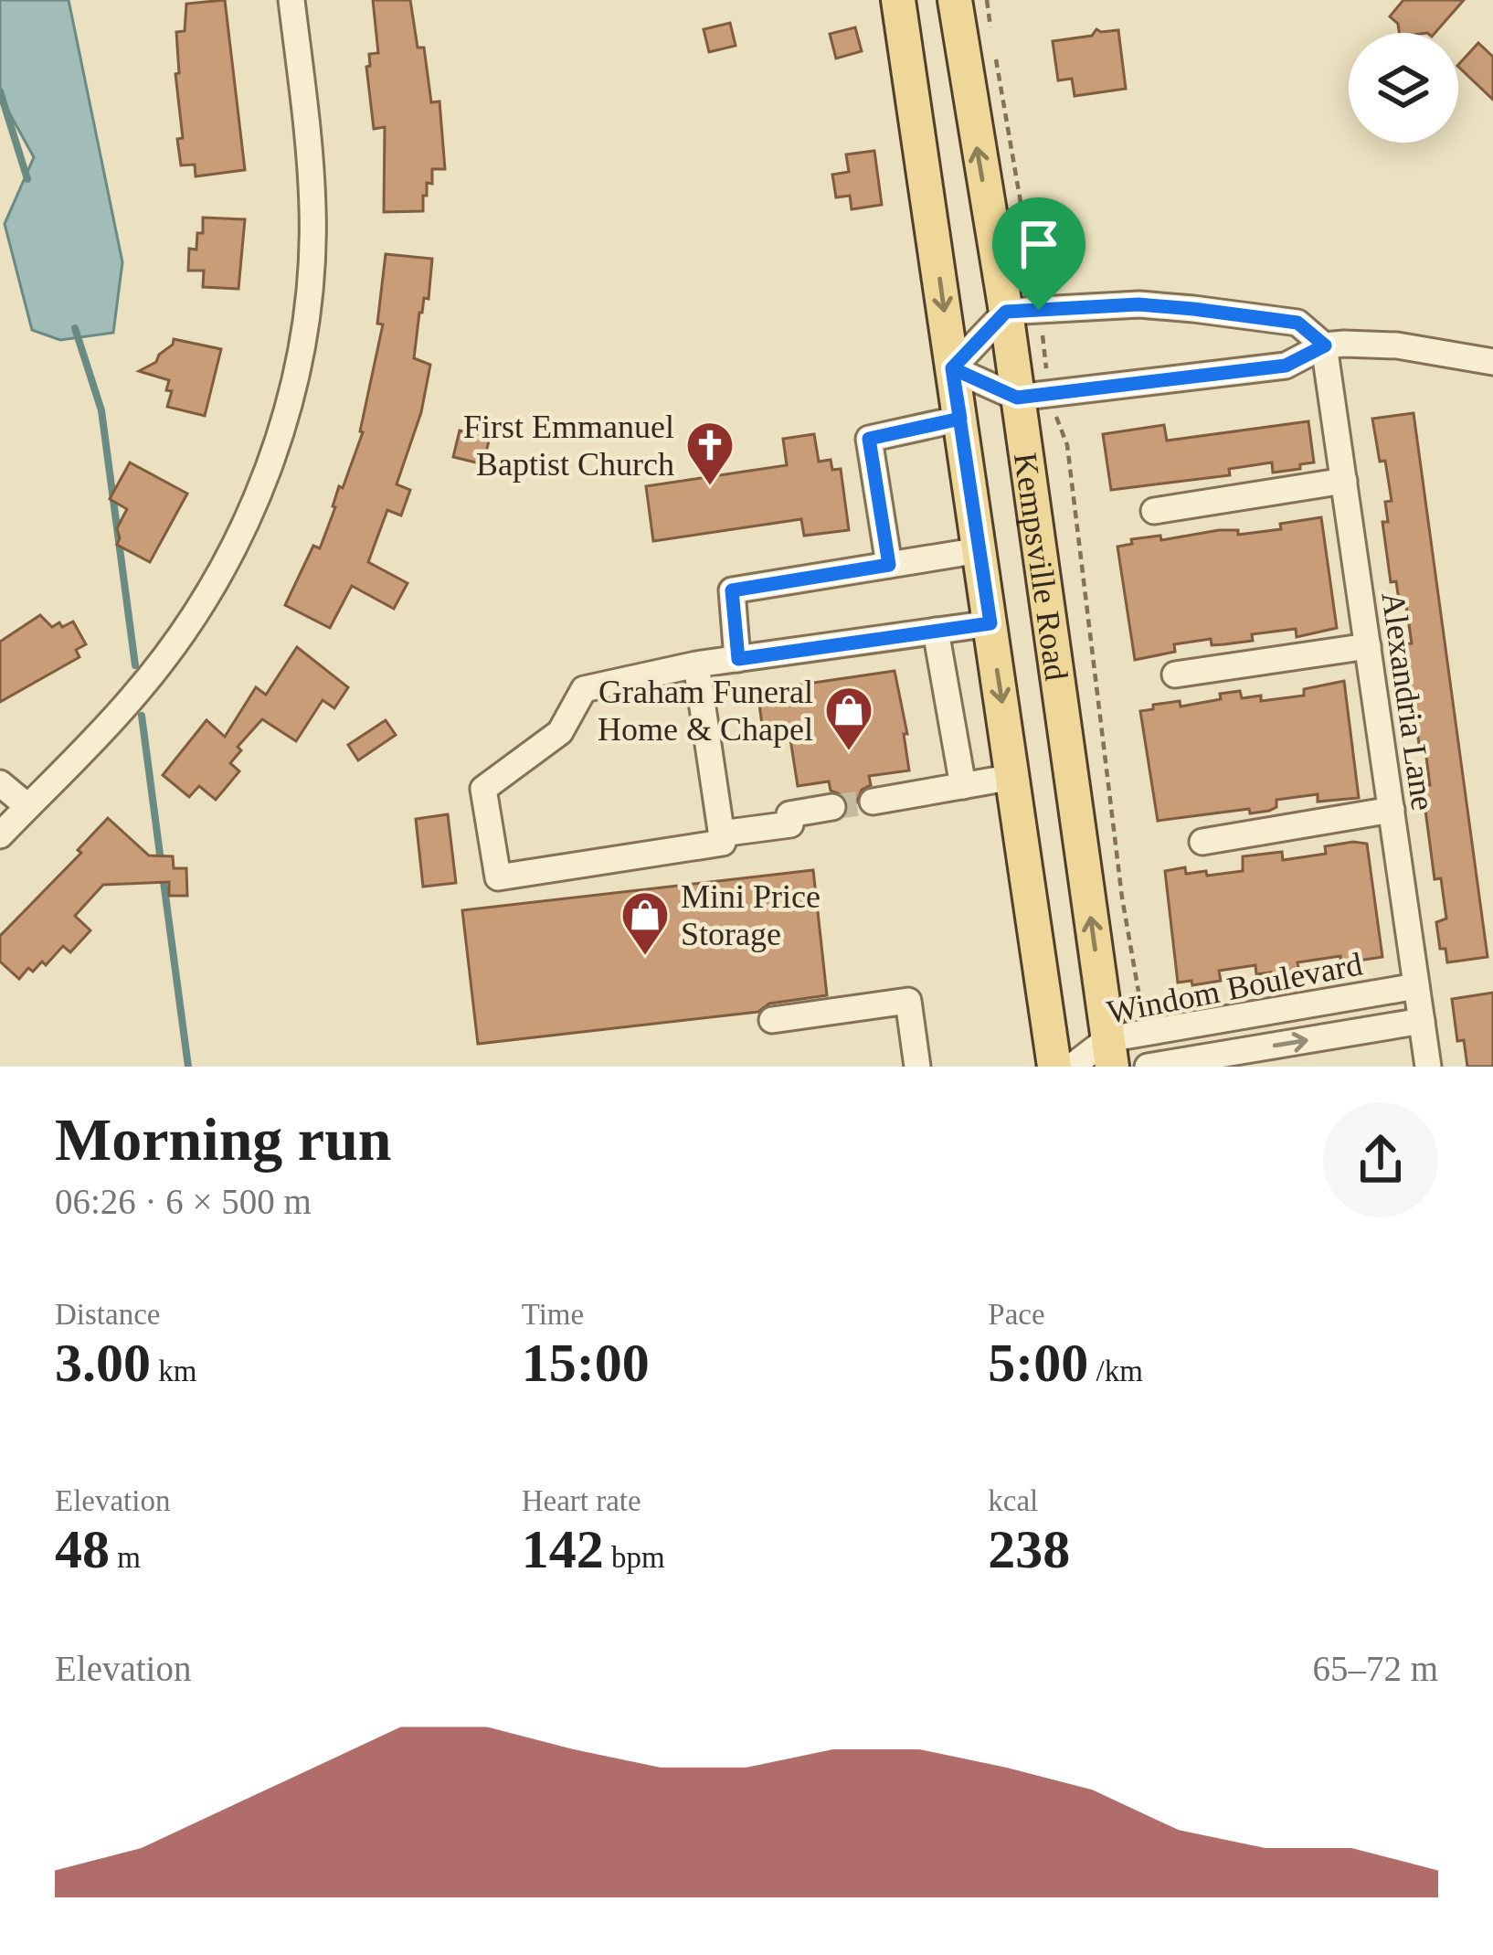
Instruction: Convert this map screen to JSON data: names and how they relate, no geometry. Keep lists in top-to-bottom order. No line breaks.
{"streets":{"main road":["Kempsville Road"],"street":["Alexandria Lane","Windom Boulevard"]},"crossings":[["Kempsville Road","Windom Boulevard"],["Alexandria Lane","Windom Boulevard"]],"places":{"church":["First Emmanuel Baptist Church"],"shop":["Graham Funeral Home & Chapel","Mini Price Storage"]},"page":{"heading":["Morning run","06:26 · 6 × 500 m"],"stats":[["Distance","3.00 km"],["Time","15:00"],["Pace","5:00 /km"],["Elevation","48 m"],["Heart rate","142 bpm"],["kcal","238"]],"chart":["Elevation","65–72 m"]}}
